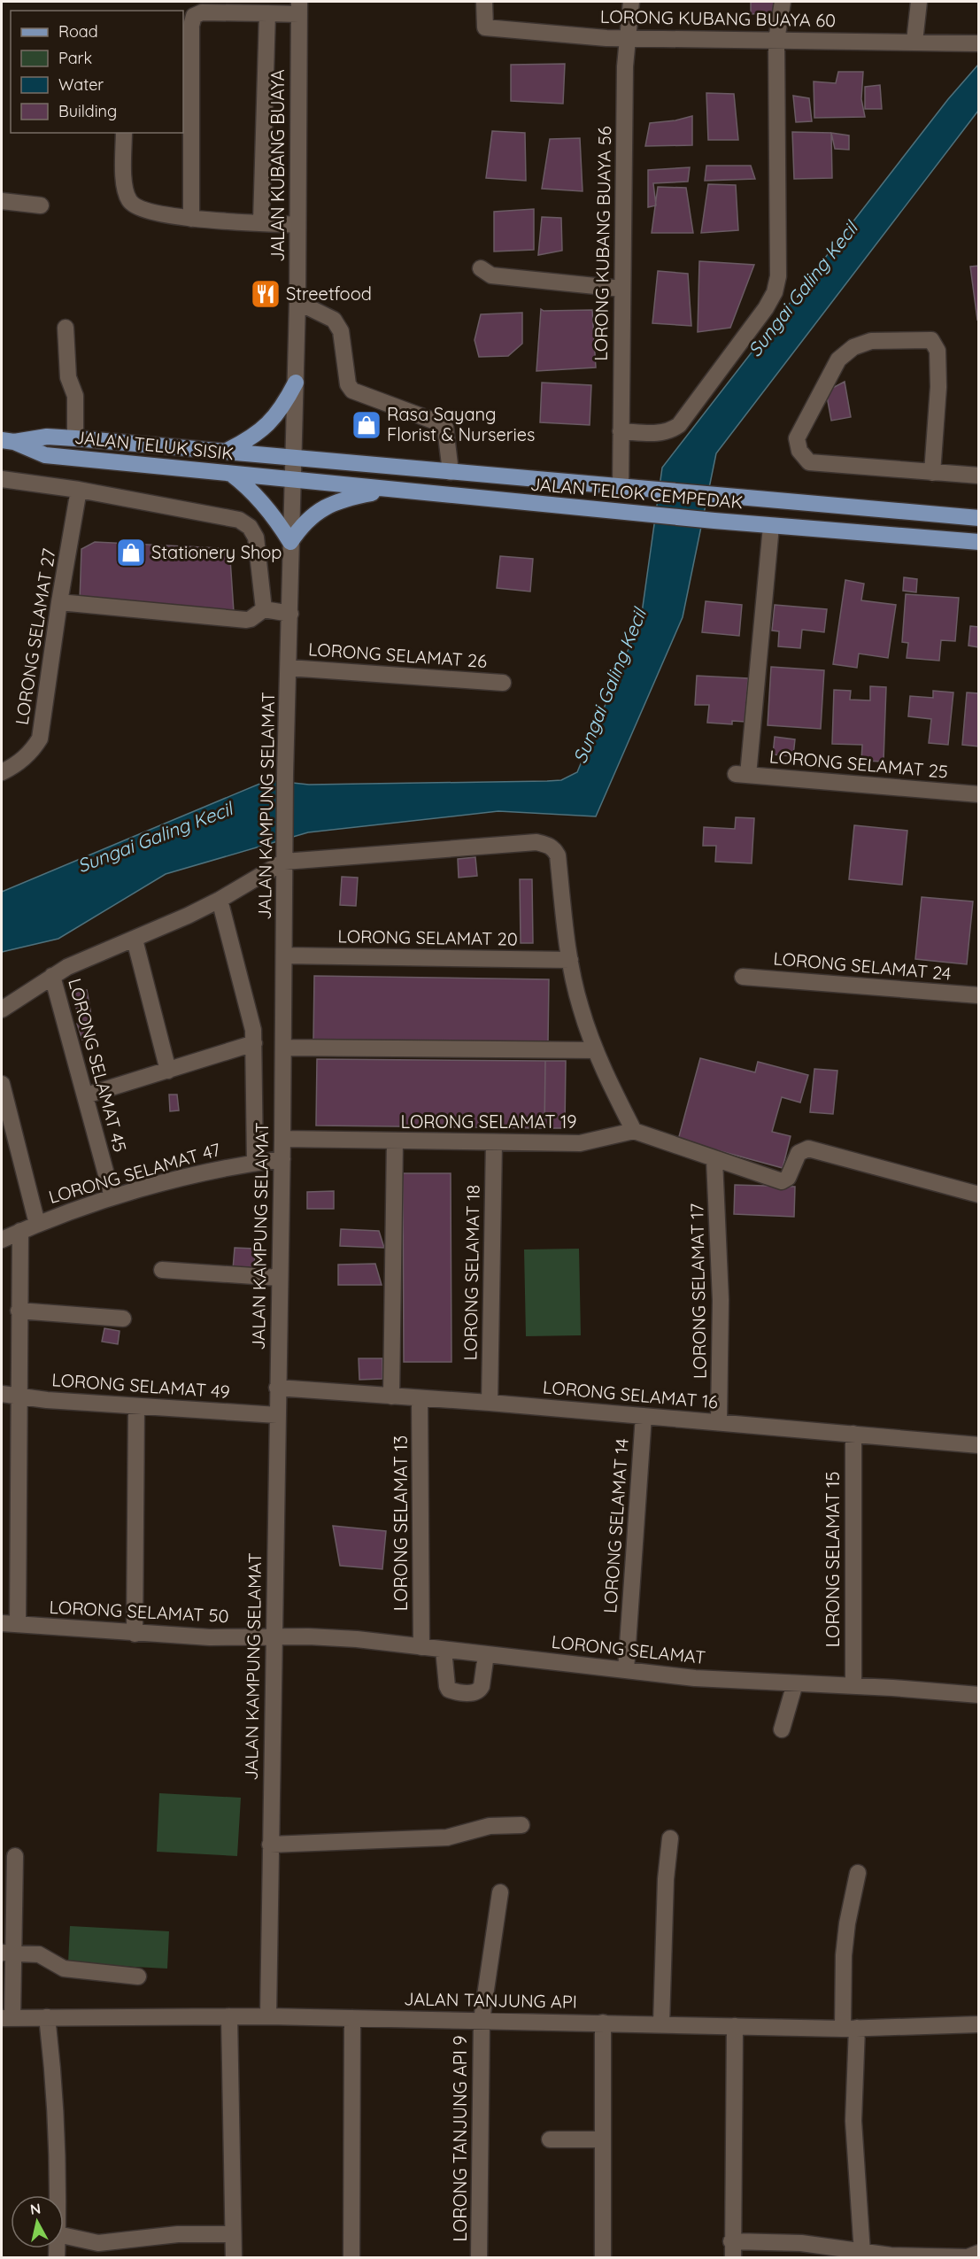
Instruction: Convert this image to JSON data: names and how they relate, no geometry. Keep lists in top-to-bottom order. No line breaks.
{"streets":{"main road":["JALAN TELUK SISIK","JALAN TELOK CEMPEDAK"],"street":["LORONG KUBANG BUAYA 60","JALAN KUBANG BUAYA","LORONG KUBANG BUAYA 56","LORONG SELAMAT 27","LORONG SELAMAT 26","LORONG SELAMAT 25","JALAN KAMPUNG SELAMAT","LORONG SELAMAT 20","LORONG SELAMAT 24","LORONG SELAMAT 45","LORONG SELAMAT 19","LORONG SELAMAT 47","LORONG SELAMAT 18","LORONG SELAMAT 17","LORONG SELAMAT 49","LORONG SELAMAT 16","LORONG SELAMAT 13","LORONG SELAMAT 14","LORONG SELAMAT 15","LORONG SELAMAT 50","LORONG SELAMAT","JALAN TANJUNG API","LORONG TANJUNG API 9"]},"crossings":[["LORONG KUBANG BUAYA 60","LORONG KUBANG BUAYA 56"],["JALAN KUBANG BUAYA","JALAN TELUK SISIK"],["JALAN KUBANG BUAYA","JALAN TELOK CEMPEDAK"],["JALAN KUBANG BUAYA","JALAN KAMPUNG SELAMAT"],["LORONG KUBANG BUAYA 56","JALAN TELOK CEMPEDAK"],["JALAN TELUK SISIK","JALAN TELOK CEMPEDAK"],["JALAN TELUK SISIK","JALAN KAMPUNG SELAMAT"],["JALAN TELOK CEMPEDAK","LORONG SELAMAT 25"],["JALAN TELOK CEMPEDAK","JALAN KAMPUNG SELAMAT"],["LORONG SELAMAT 26","JALAN KAMPUNG SELAMAT"],["JALAN KAMPUNG SELAMAT","LORONG SELAMAT 20"],["JALAN KAMPUNG SELAMAT","LORONG SELAMAT 19"],["JALAN KAMPUNG SELAMAT","LORONG SELAMAT 47"],["JALAN KAMPUNG SELAMAT","LORONG SELAMAT 49"],["JALAN KAMPUNG SELAMAT","LORONG SELAMAT 16"],["JALAN KAMPUNG SELAMAT","LORONG SELAMAT 50"],["JALAN KAMPUNG SELAMAT","LORONG SELAMAT"],["JALAN KAMPUNG SELAMAT","JALAN TANJUNG API"],["LORONG SELAMAT 45","LORONG SELAMAT 47"],["LORONG SELAMAT 19","LORONG SELAMAT 18"],["LORONG SELAMAT 18","LORONG SELAMAT 16"],["LORONG SELAMAT 17","LORONG SELAMAT 16"],["LORONG SELAMAT 16","LORONG SELAMAT 13"],["LORONG SELAMAT 16","LORONG SELAMAT 14"],["LORONG SELAMAT 16","LORONG SELAMAT 15"],["LORONG SELAMAT 13","LORONG SELAMAT"],["LORONG SELAMAT 14","LORONG SELAMAT"],["LORONG SELAMAT 15","LORONG SELAMAT"],["LORONG SELAMAT 50","LORONG SELAMAT"],["JALAN TANJUNG API","LORONG TANJUNG API 9"]],"water":["Sungai Galing Kecil"],"places":{"restaurant":["Streetfood"],"shop":["Rasa Sayang Florist & Nurseries","Stationery Shop"]},"legend":["Road","Park","Water","Building"],"north":"top"}
